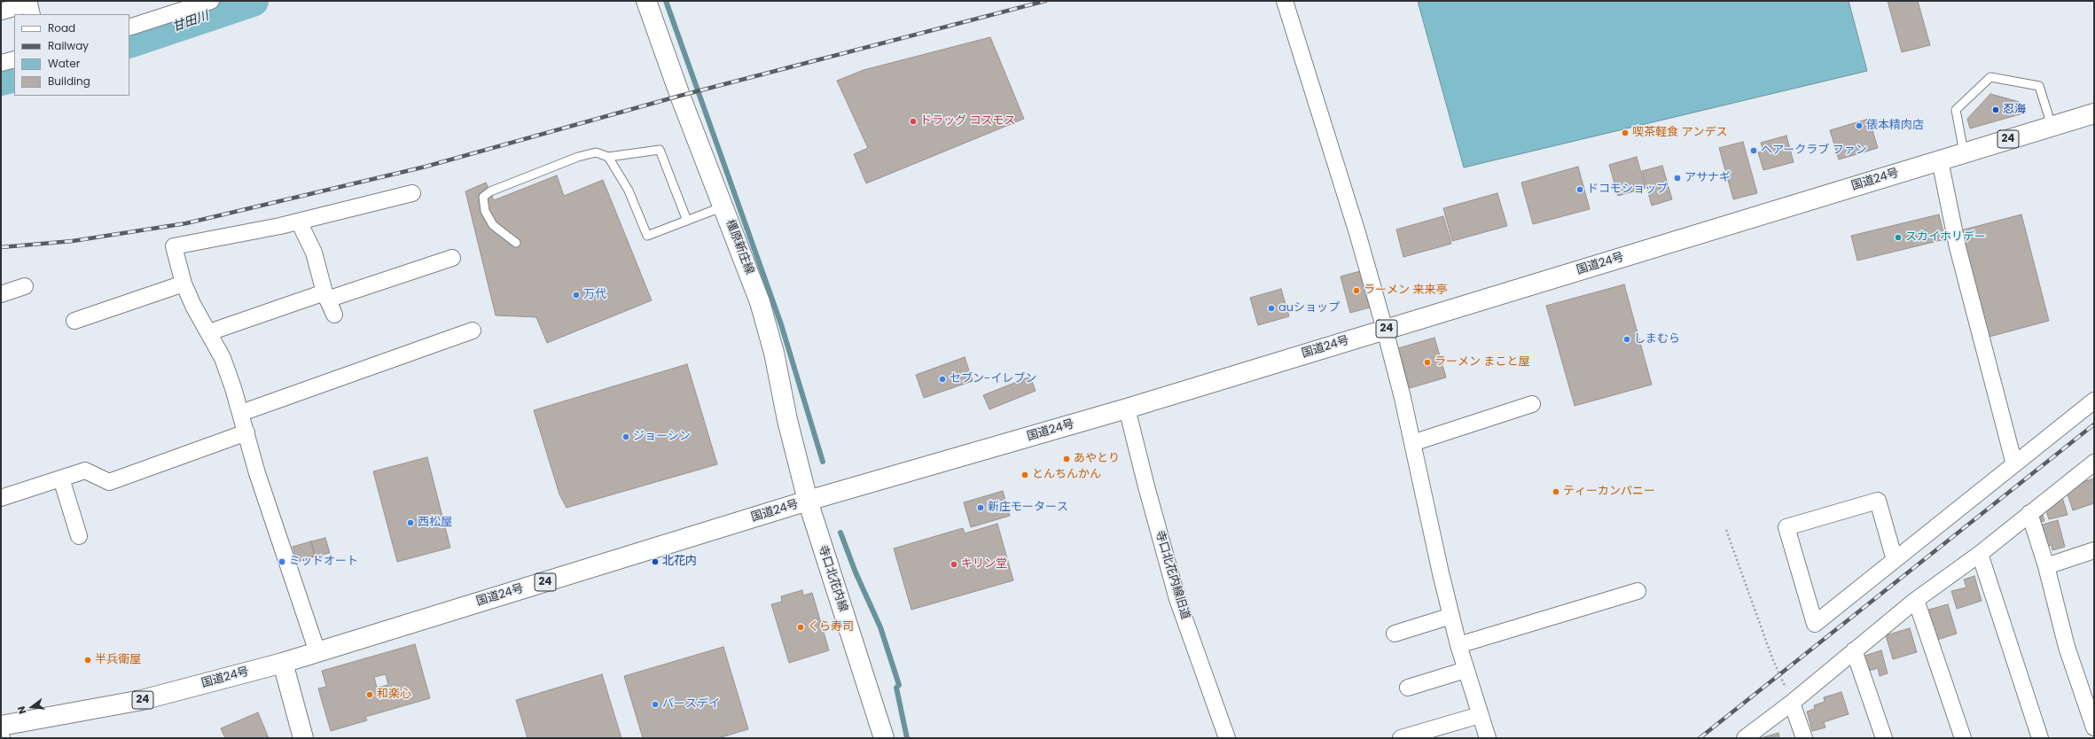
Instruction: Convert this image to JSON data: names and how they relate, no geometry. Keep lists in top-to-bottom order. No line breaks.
{"streets":{"main road":["24","国道24号","橿原新庄線","寺口北花内線"],"street":["寺口北花内線旧道"]},"crossings":[["国道24号","橿原新庄線"],["国道24号","寺口北花内線旧道"],["国道24号","寺口北花内線"],["橿原新庄線","寺口北花内線"]],"water":["甘田川"],"places":["忍海","ドラッグ コスモス","俵本精肉店","喫茶軽食 アンデス","ヘアークラブ ファン","アサナギ","ドコモショップ","スカイホリデー","ラーメン 来来亭","万代","auショップ","しまむら","ラーメン まこと屋","セブン-イレブン","ジョーシン","あやとり","とんちんかん","ティーカンパニー","新庄モータース","西松屋","ミッドオート","北花内","キリン堂","くら寿司","半兵衛屋","和楽心","バースデイ"],"legend":["Road","Railway","Water","Building"],"north":"left"}
